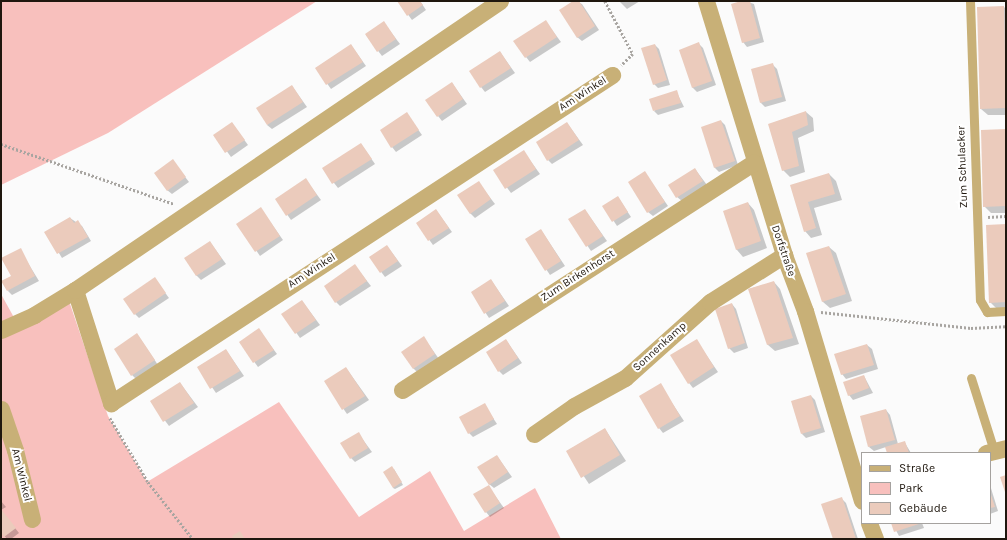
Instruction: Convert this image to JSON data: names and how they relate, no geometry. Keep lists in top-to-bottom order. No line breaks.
{"streets":{"street":["Am Winkel","Dorfstraße","Zum Birkenhorst","Sonnenkamp"],"lane":["Zum Schulacker"]},"crossings":[["Dorfstraße","Zum Birkenhorst"],["Dorfstraße","Sonnenkamp"]],"legend":["Straße","Park","Gebäude"]}
